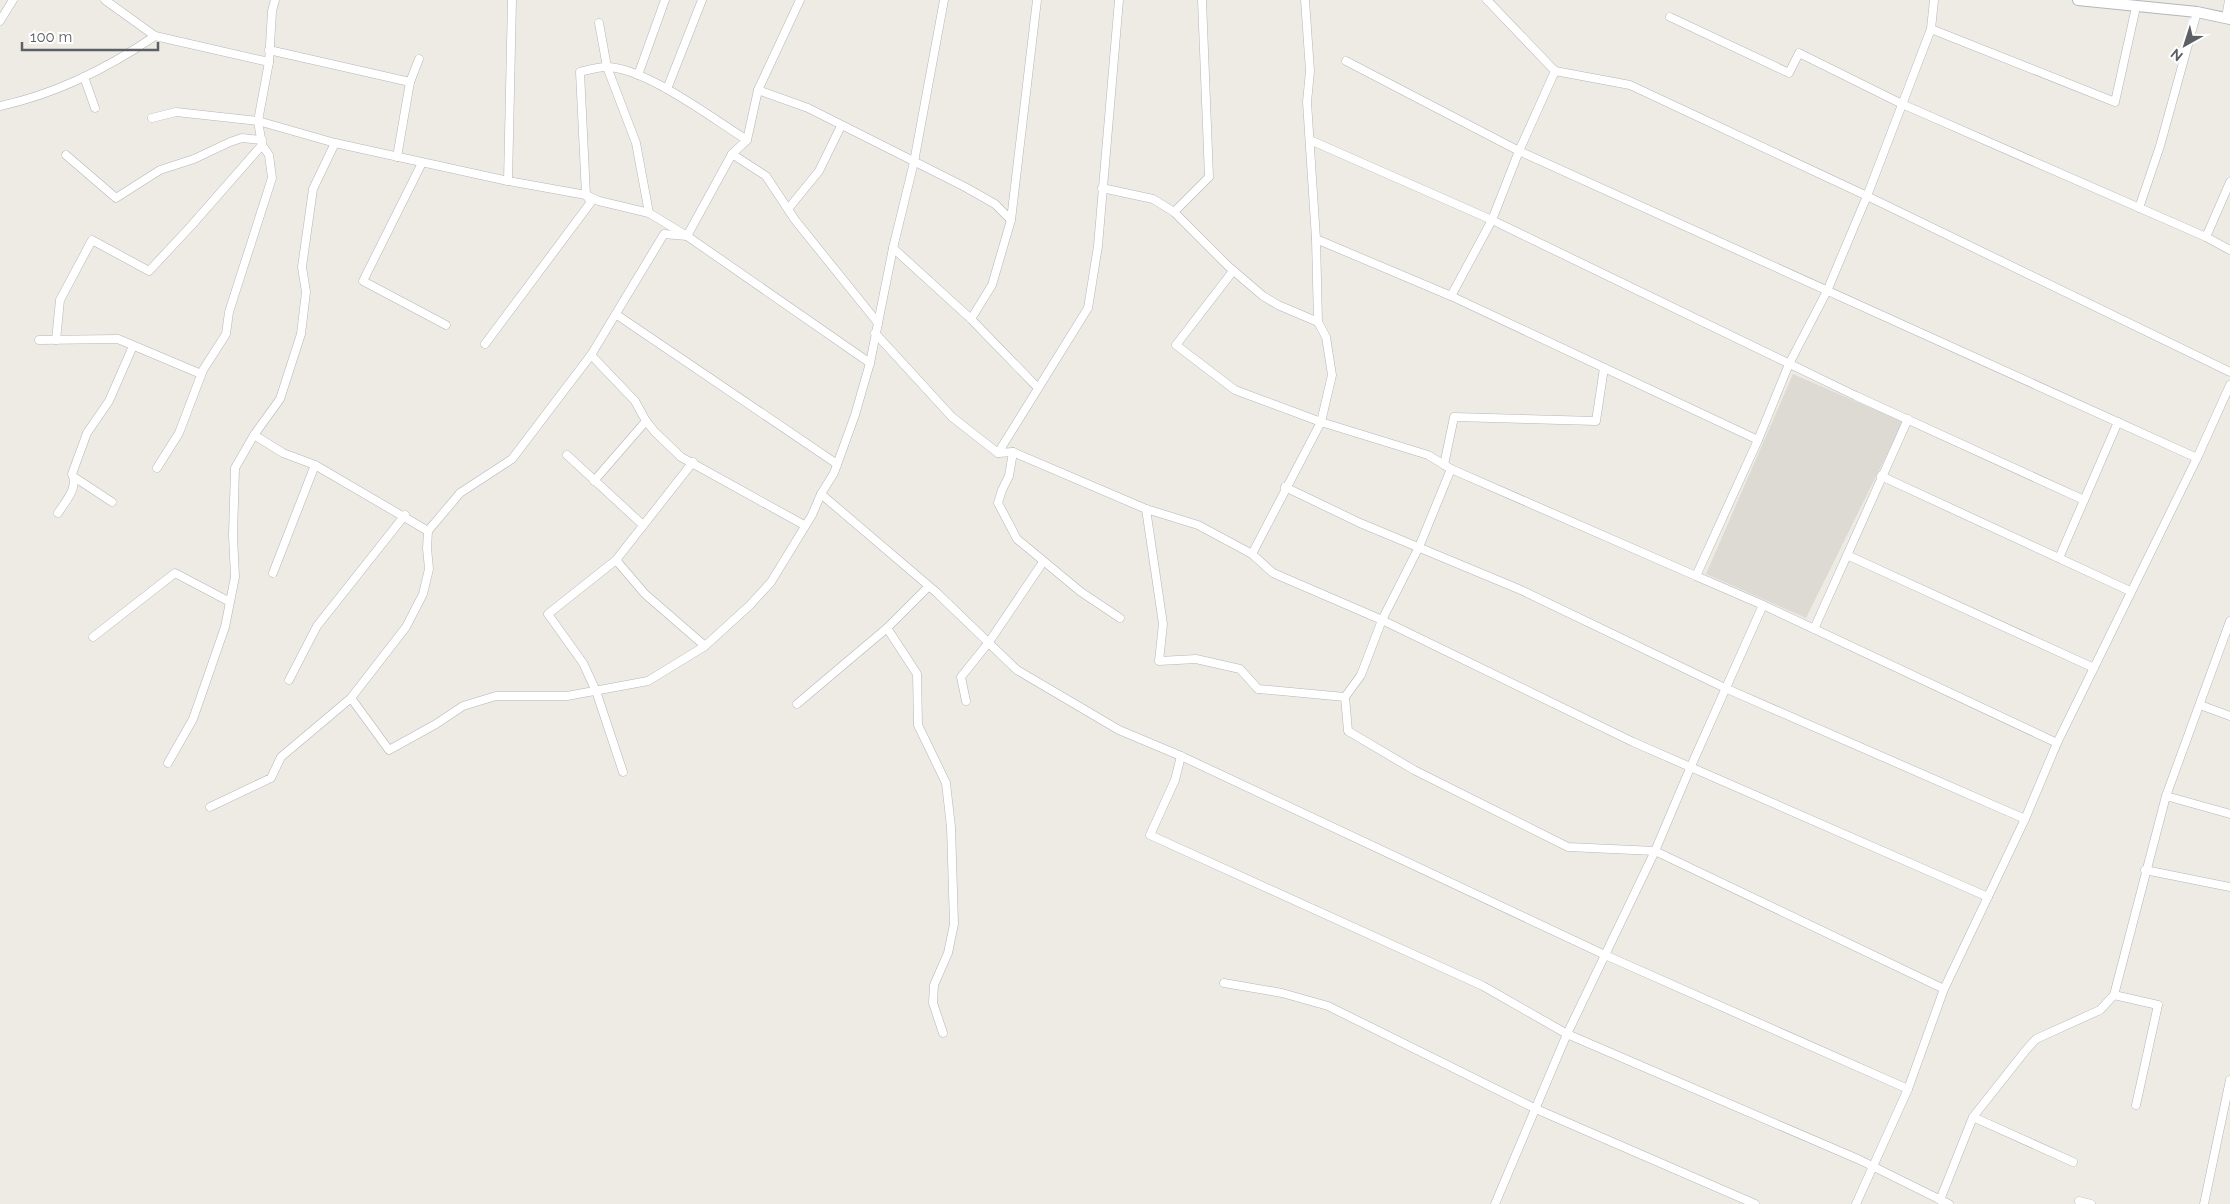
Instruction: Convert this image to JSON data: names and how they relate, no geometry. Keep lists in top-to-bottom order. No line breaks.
{"scale_bar":"100 m","north":"bottom left"}
